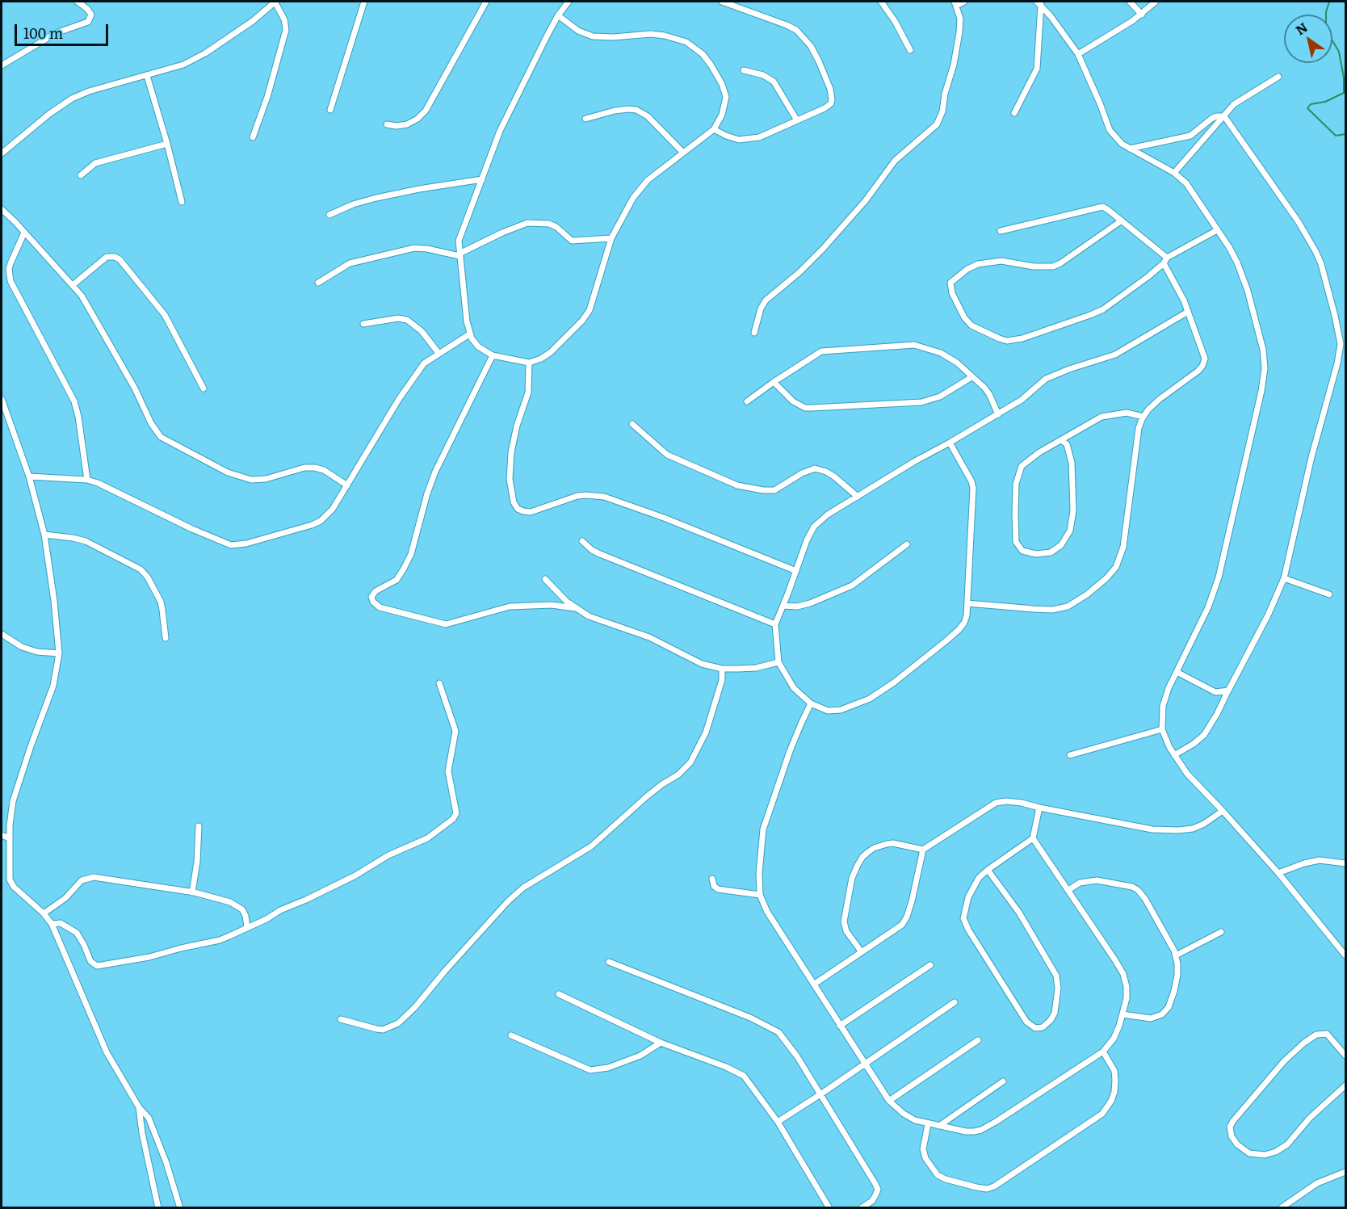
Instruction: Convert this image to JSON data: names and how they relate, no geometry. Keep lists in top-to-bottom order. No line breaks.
{"scale_bar":"100 m","north":"top left"}
